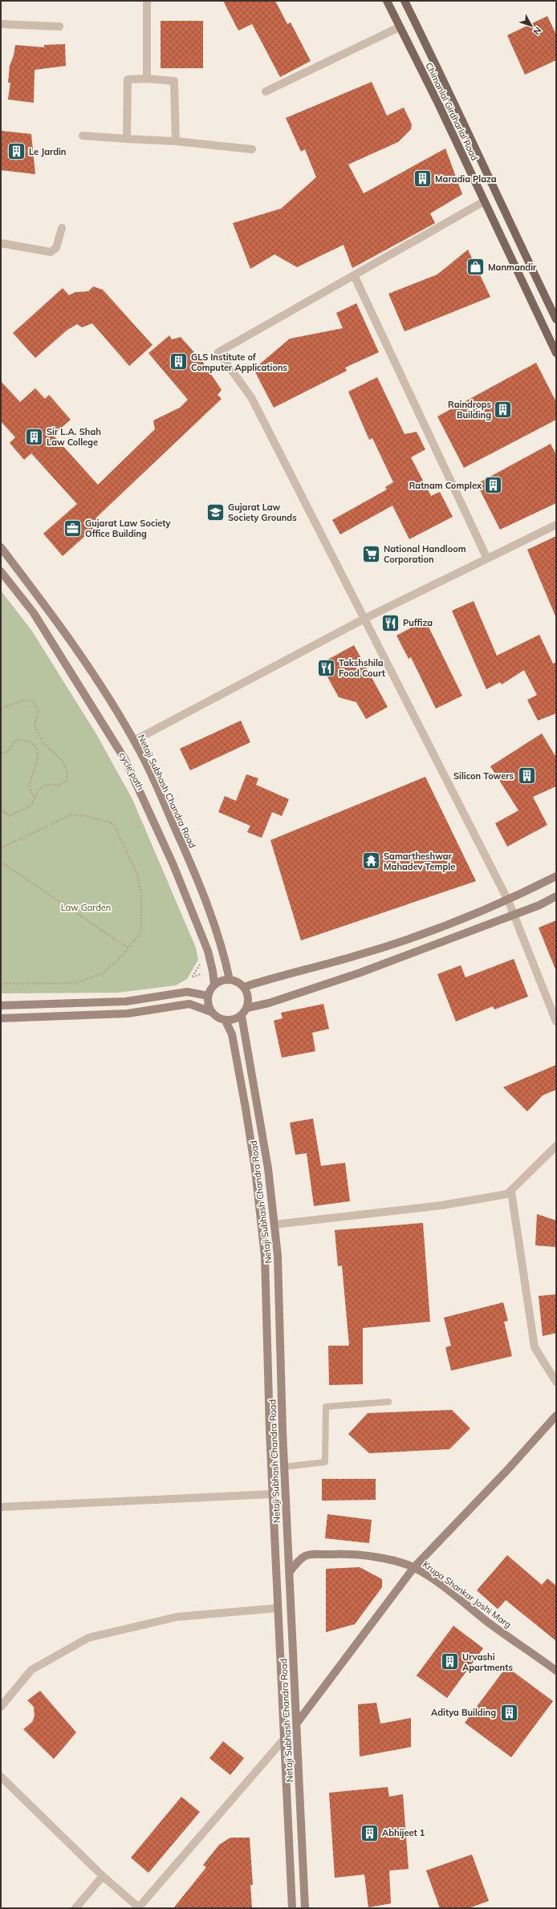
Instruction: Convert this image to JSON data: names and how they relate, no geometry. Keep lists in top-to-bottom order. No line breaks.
{"streets":{"main road":["Chimanlal Girdharlal Road","Netaji Subhash Chandra Road","Krupa Shankar Joshi Marg"]},"crossings":[["Netaji Subhash Chandra Road","Krupa Shankar Joshi Marg"]],"parks":["Law Garden"],"places":{"building":["Le Jardin","Maradia Plaza","GLS Institute of Computer Applications","Raindrops Building","Sir L.A. Shah Law College","Ratnam Complex","Silicon Towers","Urvashi Apartments","Aditya Building","Abhijeet 1"],"shop":["Manmandir"],"school or university":["Gujarat Law Society Grounds"],"office":["Gujarat Law Society Office Building"],"supermarket":["National Handloom Corporation"],"restaurant":["Puffiza","Takshshila Food Court"],"temple":["Samartheshwar Mahadev Temple"]},"north":"bottom right"}
